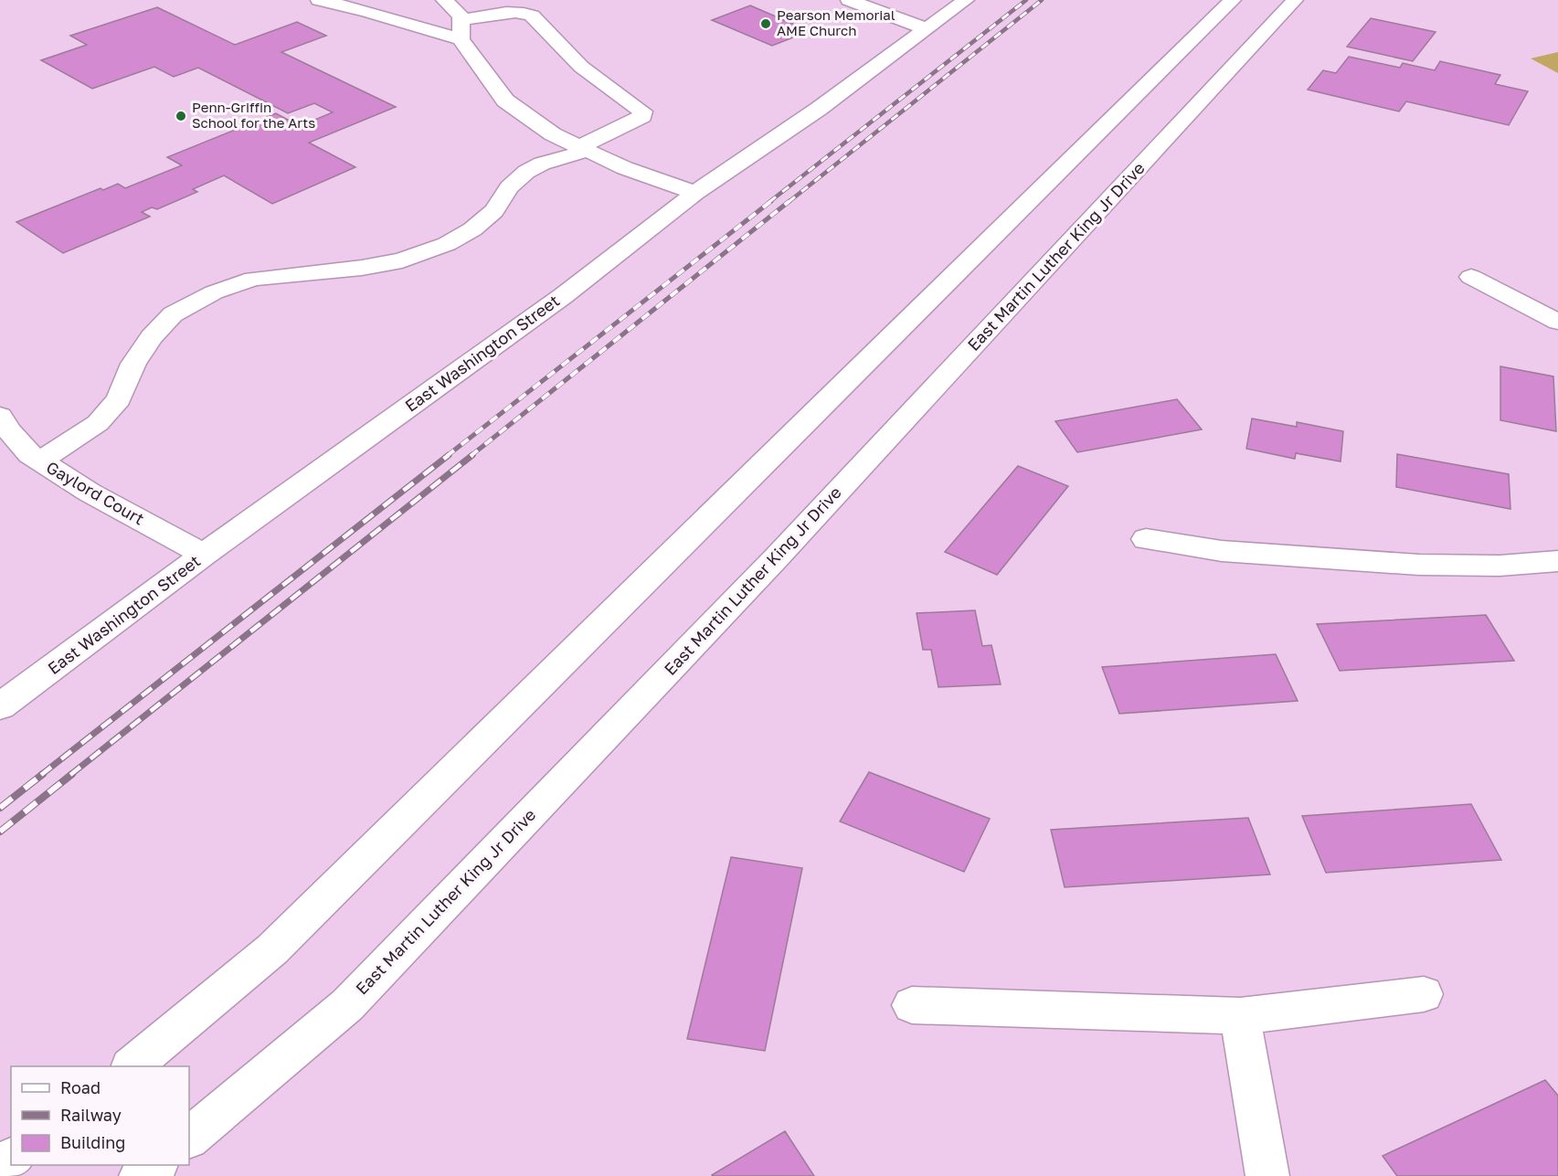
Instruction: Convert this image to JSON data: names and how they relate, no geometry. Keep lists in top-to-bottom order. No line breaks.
{"streets":{"main road":["East Martin Luther King Jr Drive","East Washington Street","Gaylord Court"]},"crossings":[["East Washington Street","Gaylord Court"]],"places":["Pearson Memorial AME Church","Penn-Griffin School for the Arts"],"legend":["Road","Railway","Building"]}
